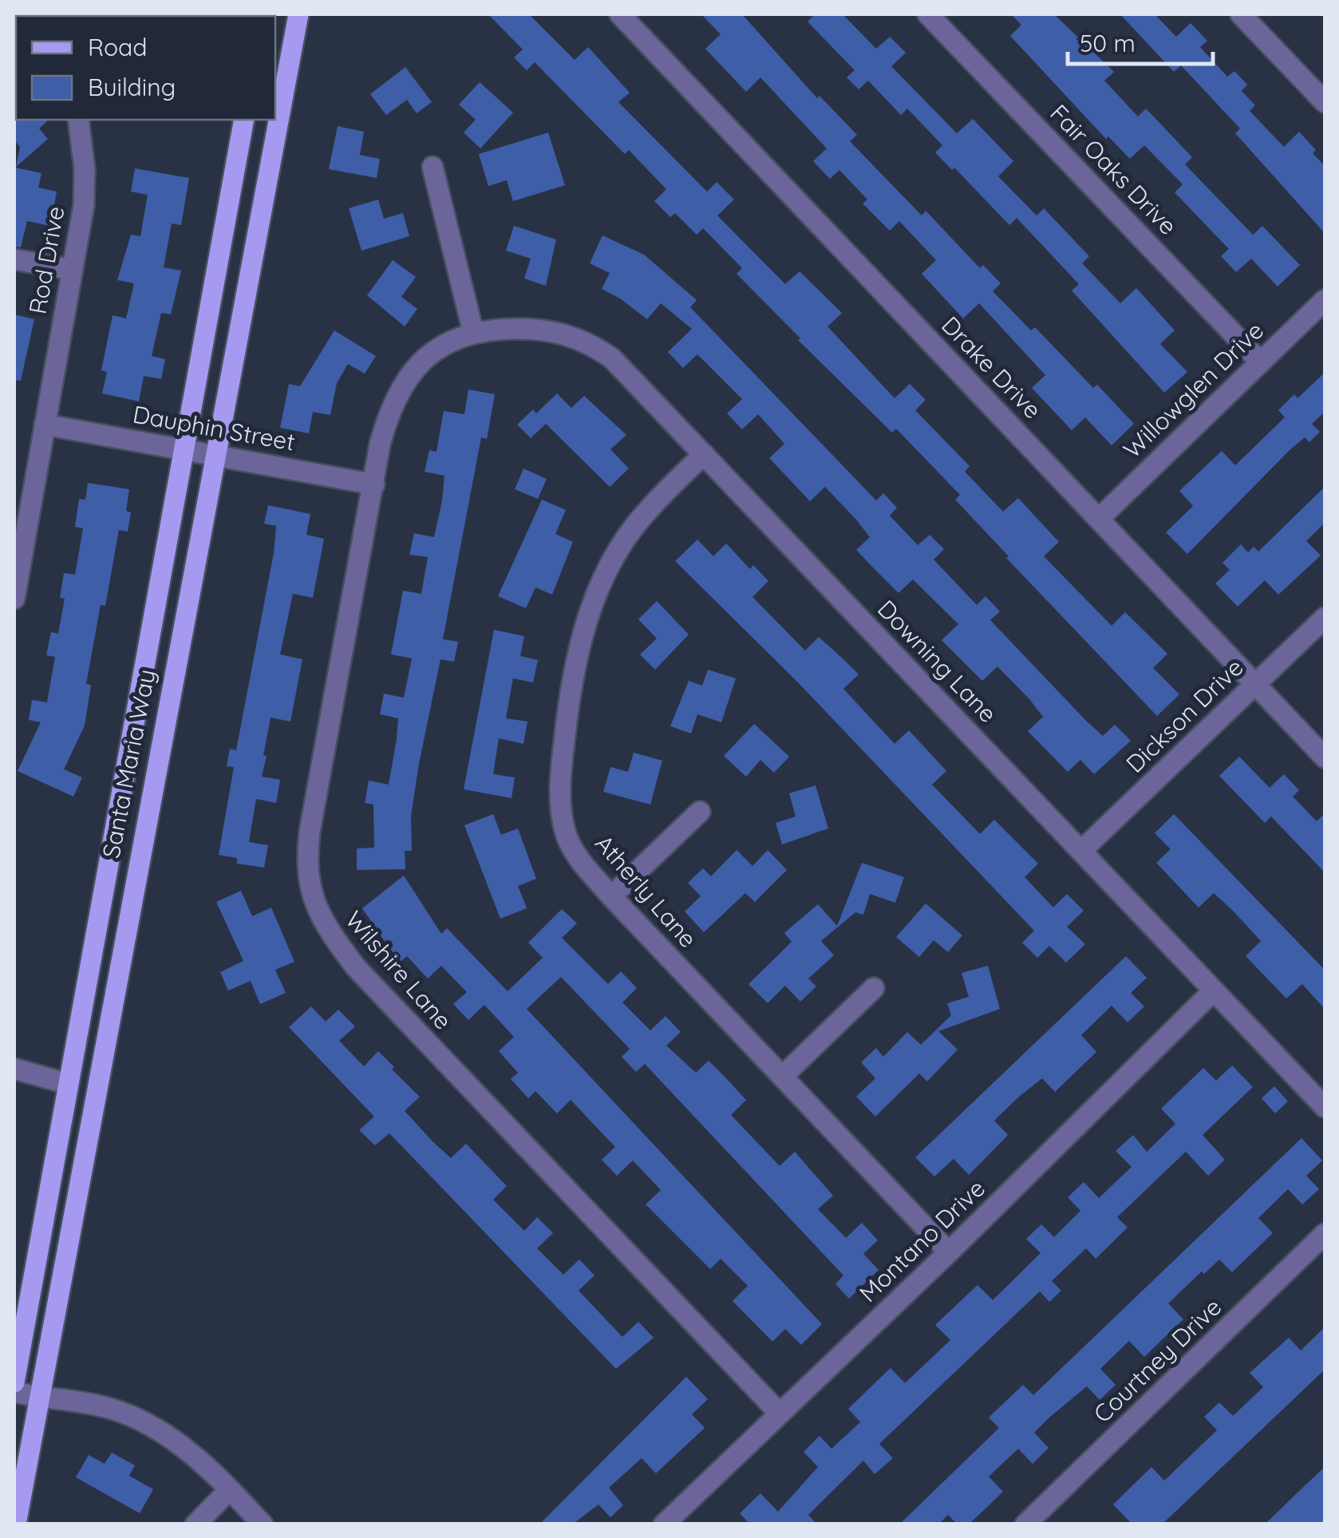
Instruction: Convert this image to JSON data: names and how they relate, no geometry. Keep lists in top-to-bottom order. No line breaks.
{"streets":{"main road":["Santa Maria Way"],"street":["Fair Oaks Drive","Rod Drive","Drake Drive","Willowglen Drive","Dauphin Street","Downing Lane","Dickson Drive","Atherly Lane","Wilshire Lane","Montano Drive","Courtney Drive"]},"crossings":[["Fair Oaks Drive","Willowglen Drive"],["Rod Drive","Dauphin Street"],["Drake Drive","Willowglen Drive"],["Drake Drive","Dickson Drive"],["Dauphin Street","Santa Maria Way"],["Dauphin Street","Wilshire Lane"],["Downing Lane","Dickson Drive"],["Downing Lane","Atherly Lane"],["Downing Lane","Wilshire Lane"],["Downing Lane","Montano Drive"],["Atherly Lane","Montano Drive"],["Wilshire Lane","Montano Drive"]],"legend":["Road","Building"],"scale_bar":"50 m"}
